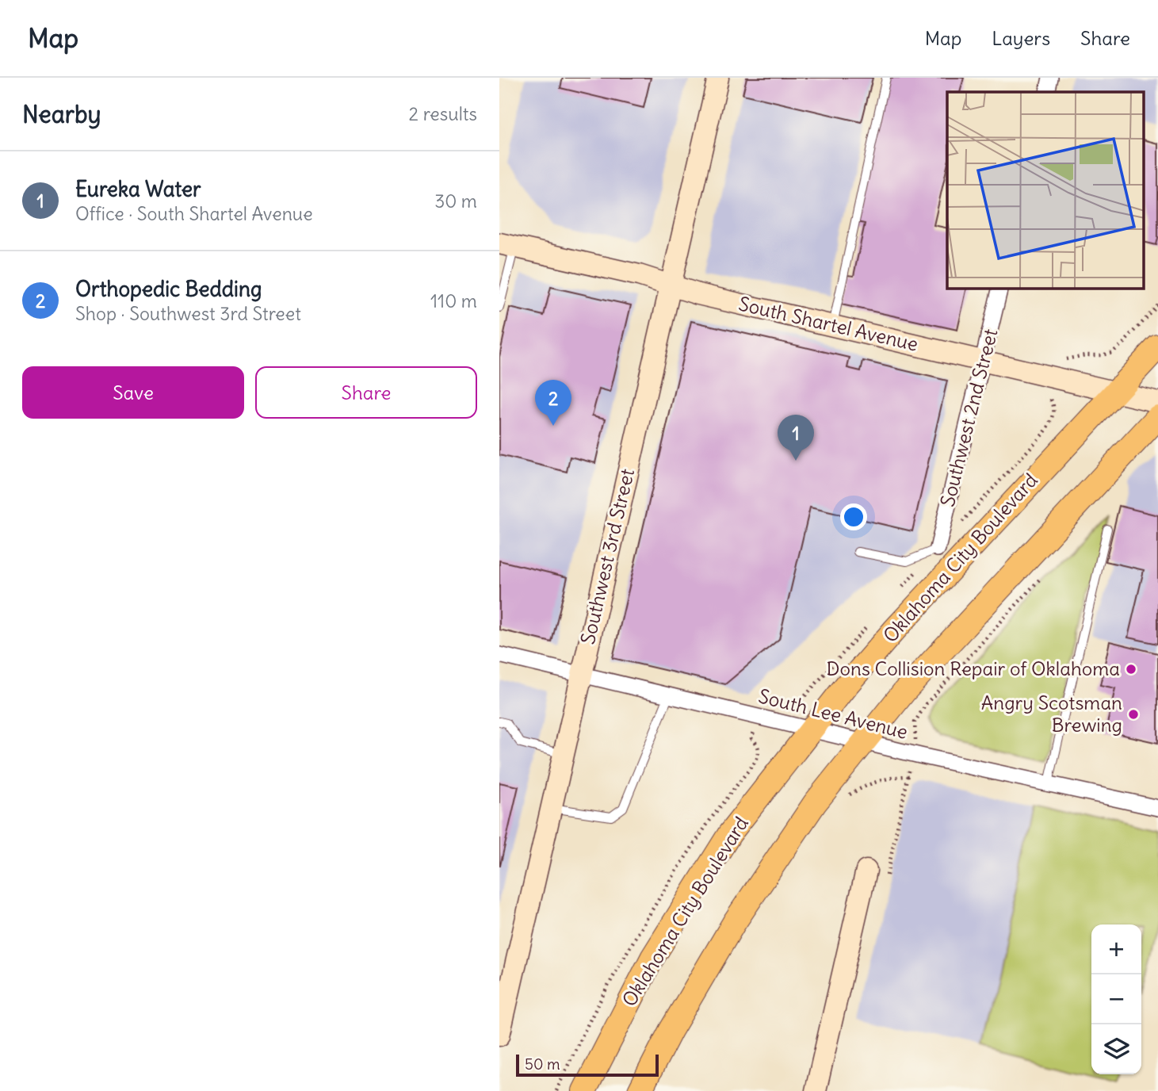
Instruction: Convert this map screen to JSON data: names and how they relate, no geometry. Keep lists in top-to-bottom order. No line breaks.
{"streets":{"main road":["Oklahoma City Boulevard"],"street":["South Shartel Avenue","Southwest 2nd Street","Southwest 3rd Street","South Lee Avenue"]},"crossings":[["South Shartel Avenue","Southwest 2nd Street"],["South Shartel Avenue","Southwest 3rd Street"],["South Shartel Avenue","Oklahoma City Boulevard"],["Southwest 3rd Street","South Lee Avenue"],["Oklahoma City Boulevard","South Lee Avenue"]],"places":["Dons Collision Repair of Oklahoma","Angry Scotsman Brewing"],"scale_bar":"50 m","page":{"header":"Map","nav":["Map","Layers","Share"],"heading":["Nearby","2 results"],"list":[{"mark":"1","name":"Eureka Water","note":"Office · South Shartel Avenue","value":"30 m"},{"mark":"2","name":"Orthopedic Bedding","note":"Shop · Southwest 3rd Street","value":"110 m"}],"buttons":["Save","Share"],"pins":["2","1"],"map_buttons":["+","−"],"scale":"50 m"}}
